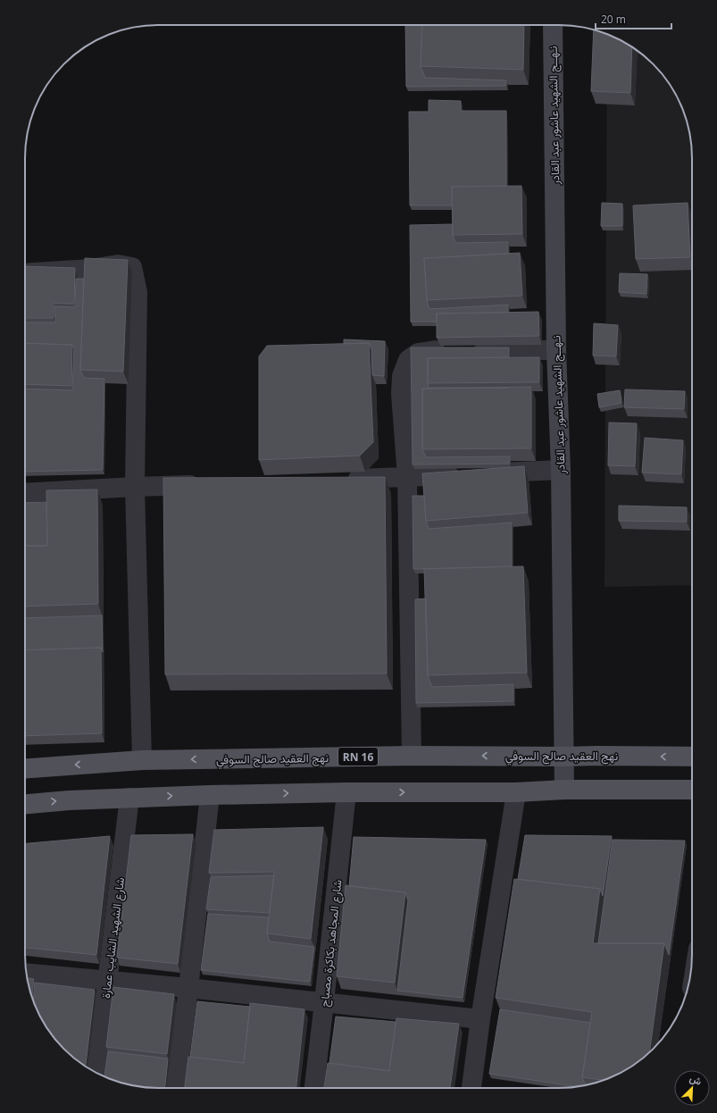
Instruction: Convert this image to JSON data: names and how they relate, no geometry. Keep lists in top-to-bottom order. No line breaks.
{"streets":{"main road":["نـهــج الشهيد عاشور عبد القادر","نهج العقيد صالح السوفي","RN 16"],"street":["شارع الشهيد الشايب عمارة","شارع المجاهد بكاكرة مصباح"]},"crossings":[["نـهــج الشهيد عاشور عبد القادر","نهج العقيد صالح السوفي"]],"scale_bar":"20 m","north":"top right"}
